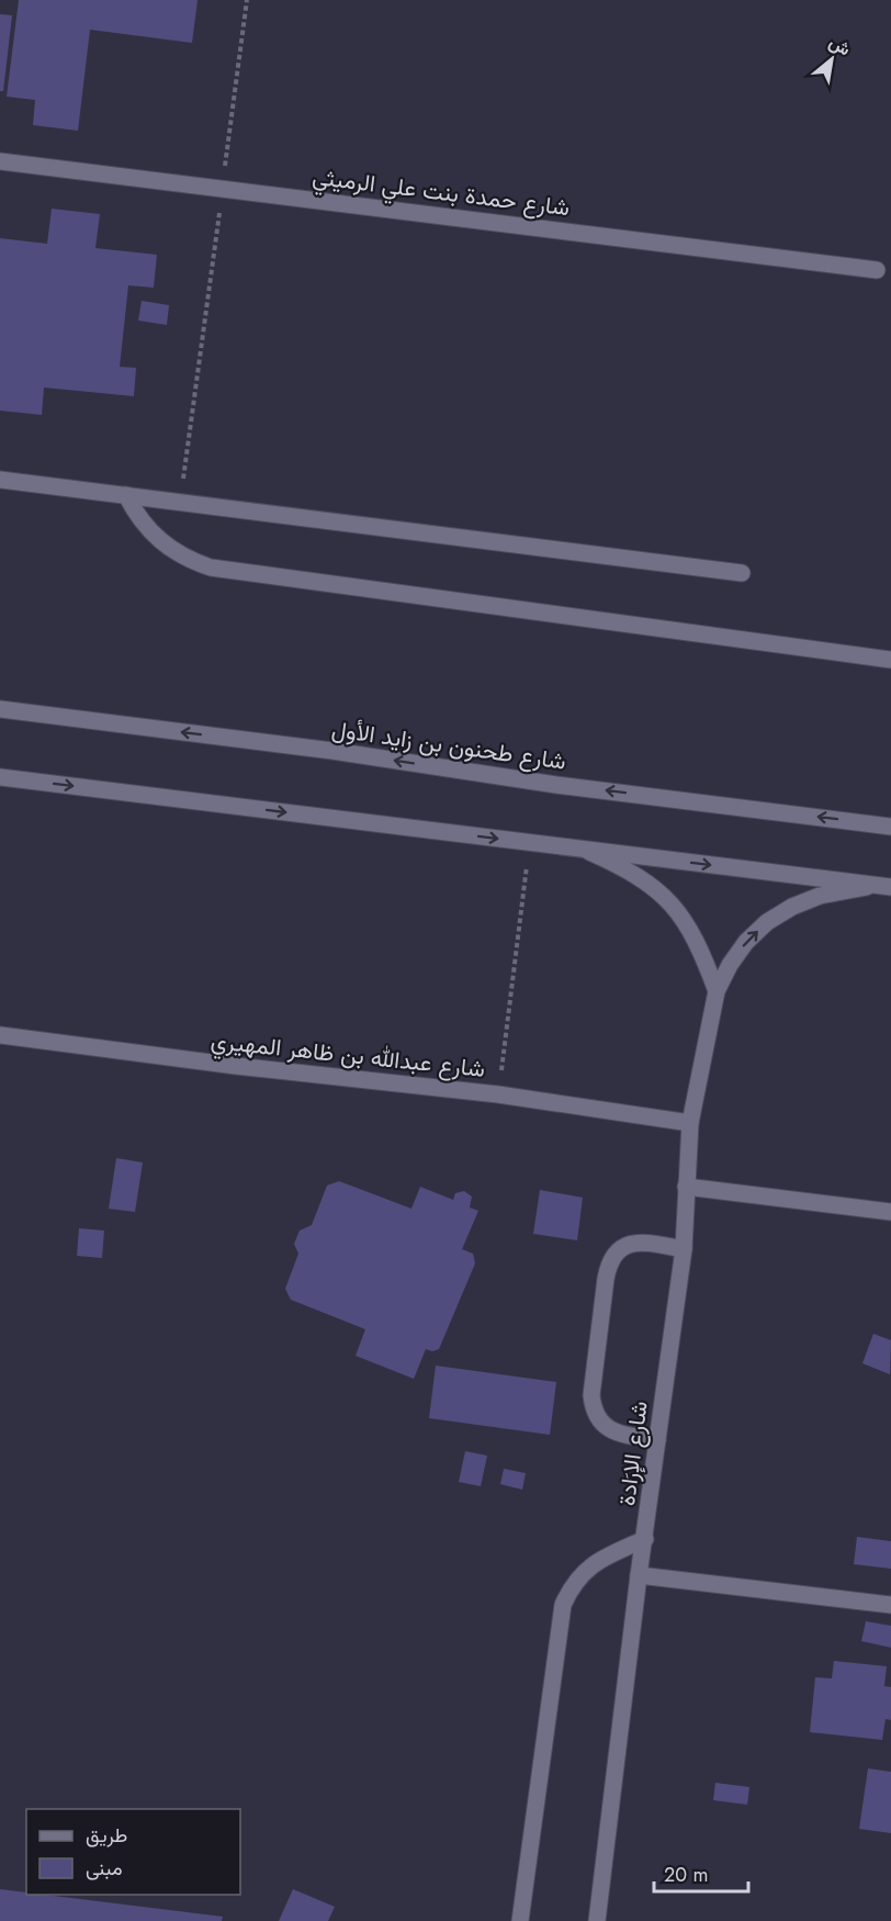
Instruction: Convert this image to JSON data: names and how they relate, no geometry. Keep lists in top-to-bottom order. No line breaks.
{"streets":{"street":["شارع حمدة بنت علي الرميثي","شارع طحنون بن زايد الأول","شارع عبدالله بن ظاهر المهيري","شارع الإرَادة"]},"crossings":[["شارع عبدالله بن ظاهر المهيري","شارع الإرَادة"]],"legend":["طريق","مبنى"],"scale_bar":"20 m","north":"top right"}
